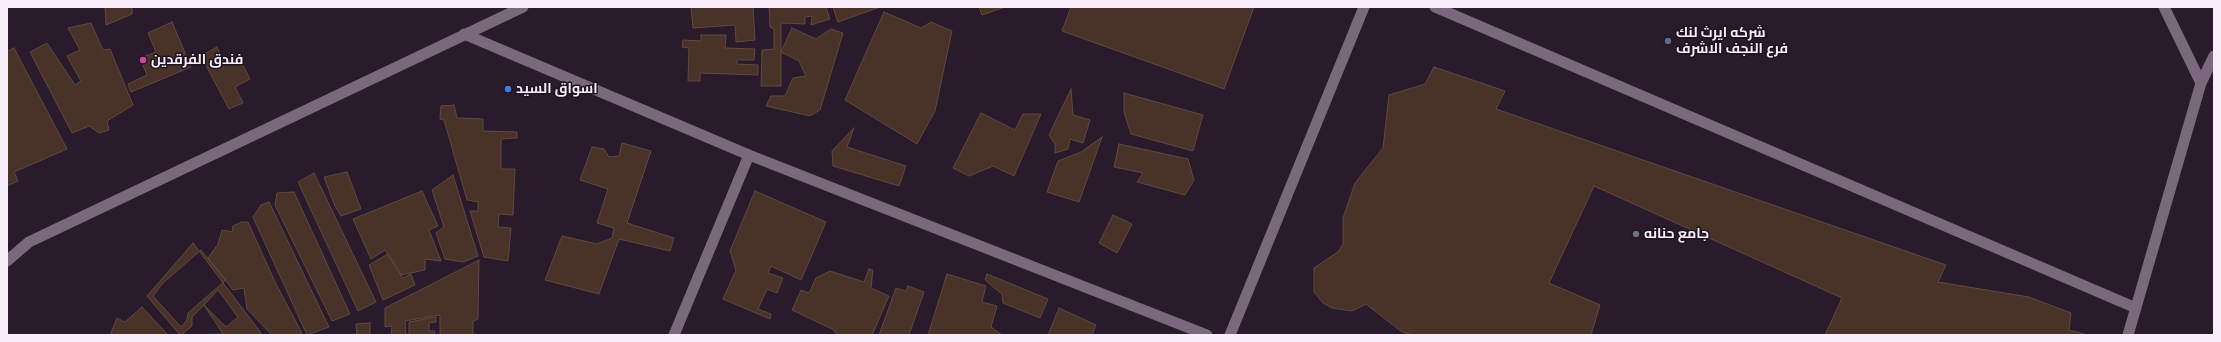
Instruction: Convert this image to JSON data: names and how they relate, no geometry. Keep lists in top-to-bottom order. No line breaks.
{"places":["شركه ايرث لنك فرع النجف الاشرف","فندق الفرقدين","اسواق السيد","جامع حنانه"]}
